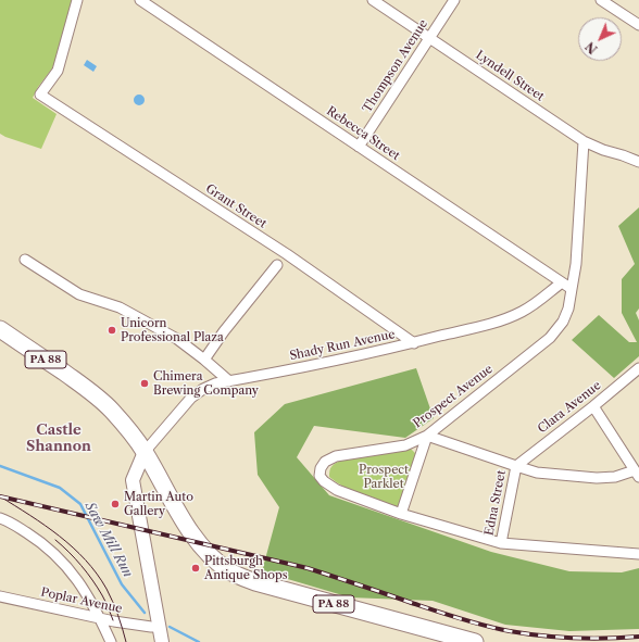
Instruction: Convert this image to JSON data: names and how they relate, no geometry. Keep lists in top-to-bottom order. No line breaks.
{"streets":{"main road":["PA 88"],"street":["Thompson Avenue","Lyndell Street","Rebecca Street","Grant Street","Shady Run Avenue","Prospect Avenue","Clara Avenue","Edna Street","Poplar Avenue"]},"crossings":[["Thompson Avenue","Lyndell Street"],["Thompson Avenue","Rebecca Street"],["Lyndell Street","Prospect Avenue"],["Rebecca Street","Shady Run Avenue"],["Rebecca Street","Prospect Avenue"],["Grant Street","Shady Run Avenue"],["Shady Run Avenue","PA 88"],["Prospect Avenue","Edna Street"],["Clara Avenue","Edna Street"]],"districts":["Castle Shannon"],"water":["Saw Mill Run"],"parks":["Prospect Parklet"],"places":["Unicorn Professional Plaza","Chimera Brewing Company","Martin Auto Gallery","Pittsburgh Antique Shops"],"north":"bottom left"}
